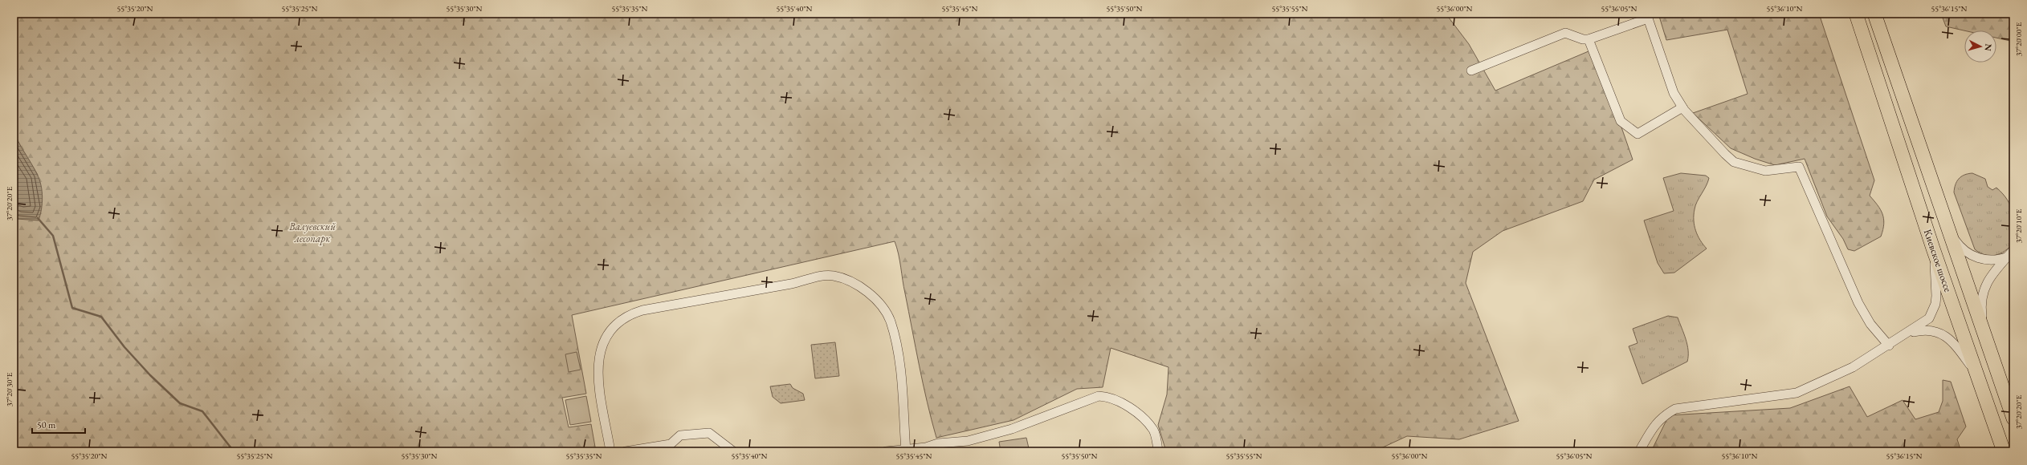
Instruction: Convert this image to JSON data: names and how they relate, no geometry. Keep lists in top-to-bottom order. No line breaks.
{"streets":{"highway":["Киевское шоссе"]},"parks":["Валуевский лесопарк"],"scale_bar":"50 m","north":"right","coordinates":["55°35'20\"N","55°35'25\"N","55°35'30\"N","55°35'35\"N","55°35'40\"N","55°35'45\"N","55°35'50\"N","55°35'55\"N","55°36'00\"N","55°36'05\"N","55°36'10\"N","55°36'15\"N","37°20'00\"E","37°20'20\"E","37°20'10\"E","37°20'30\"E"]}
